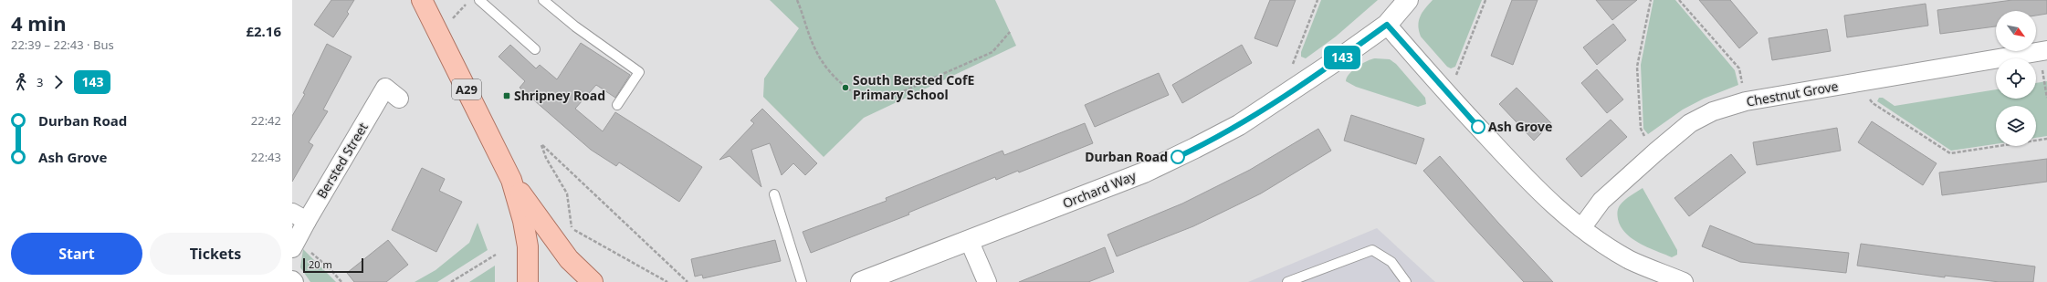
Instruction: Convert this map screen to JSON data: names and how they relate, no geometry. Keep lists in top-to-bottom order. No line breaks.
{"streets":{"main road":["A29"],"street":["Chestnut Grove","Bersted Street","Orchard Way"]},"places":{"other":["South Bersted CofE Primary School","Ash Grove","Durban Road"],"transit":["Shripney Road"]},"lines":["bus line 143"],"scale_bar":"20 m","north":"bottom right","page":{"heading":["4 min","22:39 – 22:43 · Bus","£2.16"],"on_map":"143","legs":["3","143"],"list":[{"name":"Durban Road","value":"22:42"},{"name":"Ash Grove","value":"22:43"}],"buttons":["Start","Tickets"],"scale":"20 m"}}
